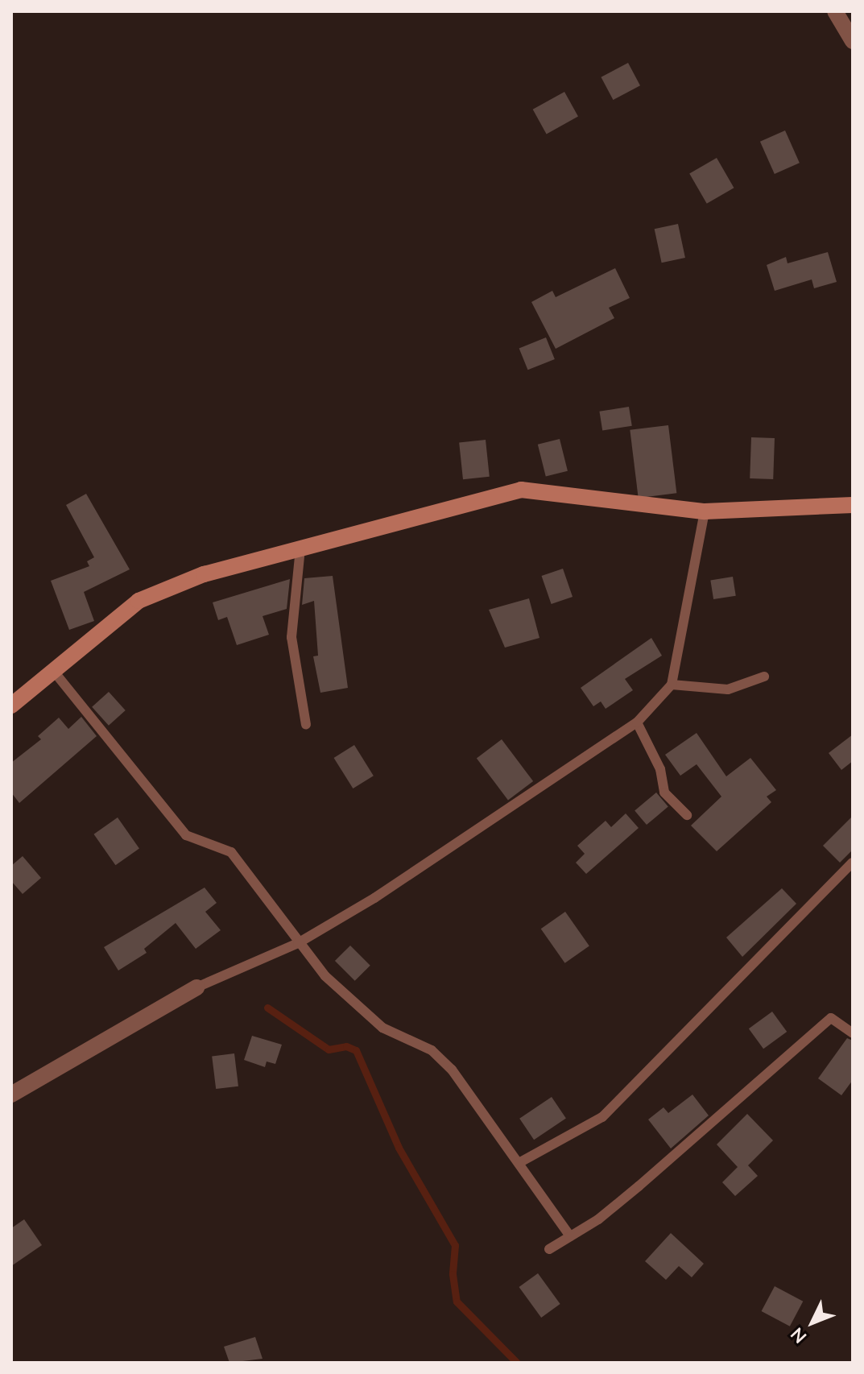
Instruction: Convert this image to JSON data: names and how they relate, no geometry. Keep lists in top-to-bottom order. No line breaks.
{"north":"bottom left"}
